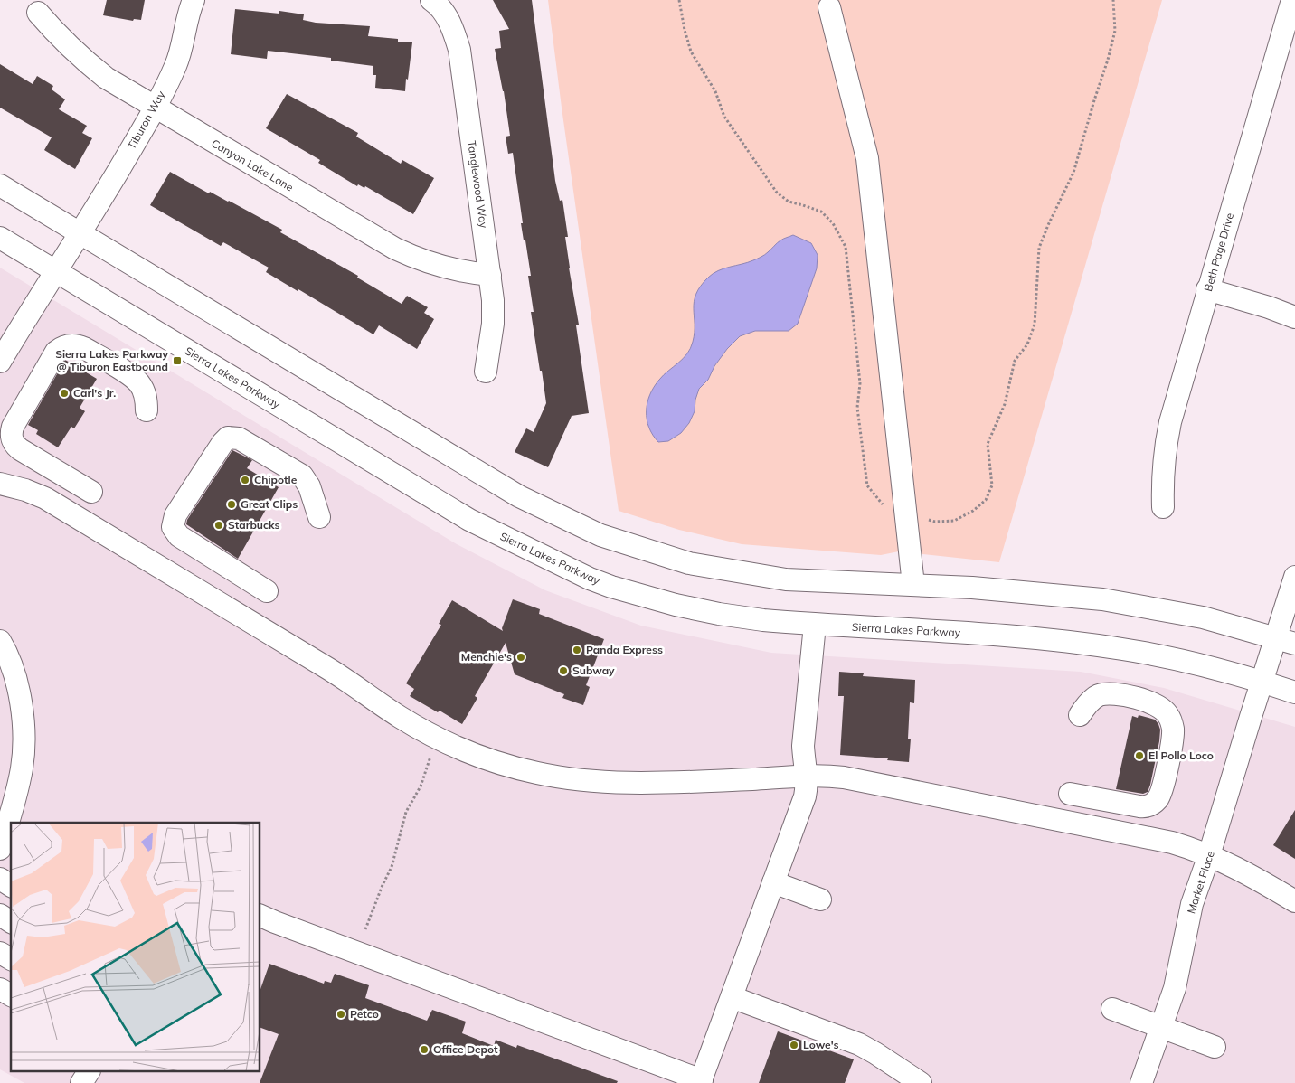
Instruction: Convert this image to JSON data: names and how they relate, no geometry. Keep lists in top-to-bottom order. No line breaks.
{"streets":{"street":["Tiburon Way","Canyon Lake Lane","Tanglewood Way","Beth Page Drive","Sierra Lakes Parkway","Market Place"]},"crossings":[["Tiburon Way","Canyon Lake Lane"],["Canyon Lake Lane","Tanglewood Way"],["Sierra Lakes Parkway","Market Place"]],"places":{"transit":["Sierra Lakes Parkway @ Tiburon Eastbound"],"other":["Carl's Jr.","Chipotle","Great Clips","Starbucks","Panda Express","Menchie's","Subway","El Pollo Loco","Petco","Lowe's","Office Depot"]}}
